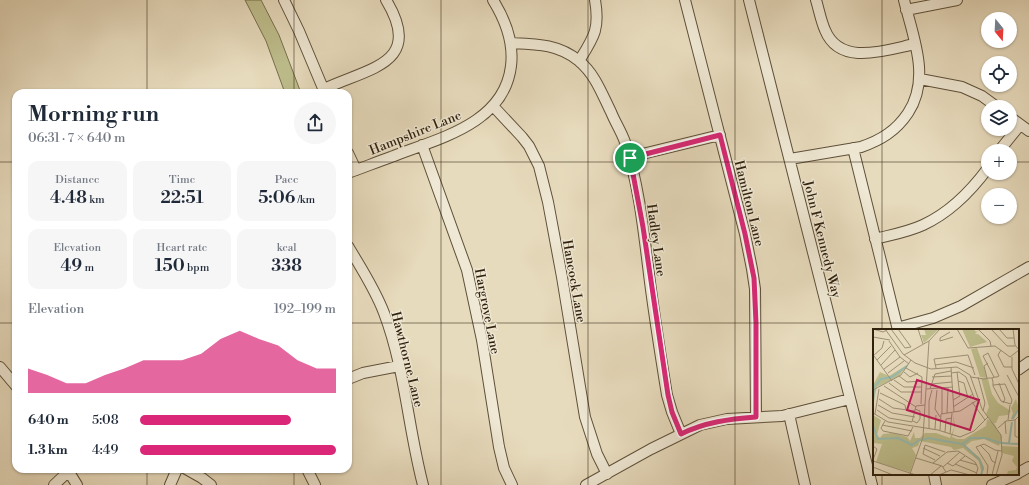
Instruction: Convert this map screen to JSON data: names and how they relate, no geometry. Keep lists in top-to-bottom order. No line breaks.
{"streets":{"street":["Hampshire Lane","Hamilton Lane","John F Kennedy Way","Hadley Lane","Hancock Lane","Hargrove Lane","Hawthorne Lane"]},"crossings":[["Hampshire Lane","Hadley Lane"],["Hampshire Lane","Hancock Lane"],["Hampshire Lane","Hargrove Lane"]],"north":"bottom","page":{"map_buttons":["+","−"],"heading":["Morning run","06:31 · 7 × 640 m"],"stats":[["Distance","4.48 km"],["Time","22:51"],["Pace","5:06 /km"],["Elevation","49 m"],["Heart rate","150 bpm"],["kcal","338"]],"chart":["Elevation","192–199 m"],"list":[{"name":"640 m","note":"5:08"},{"name":"1.3 km","note":"4:49"}]}}
